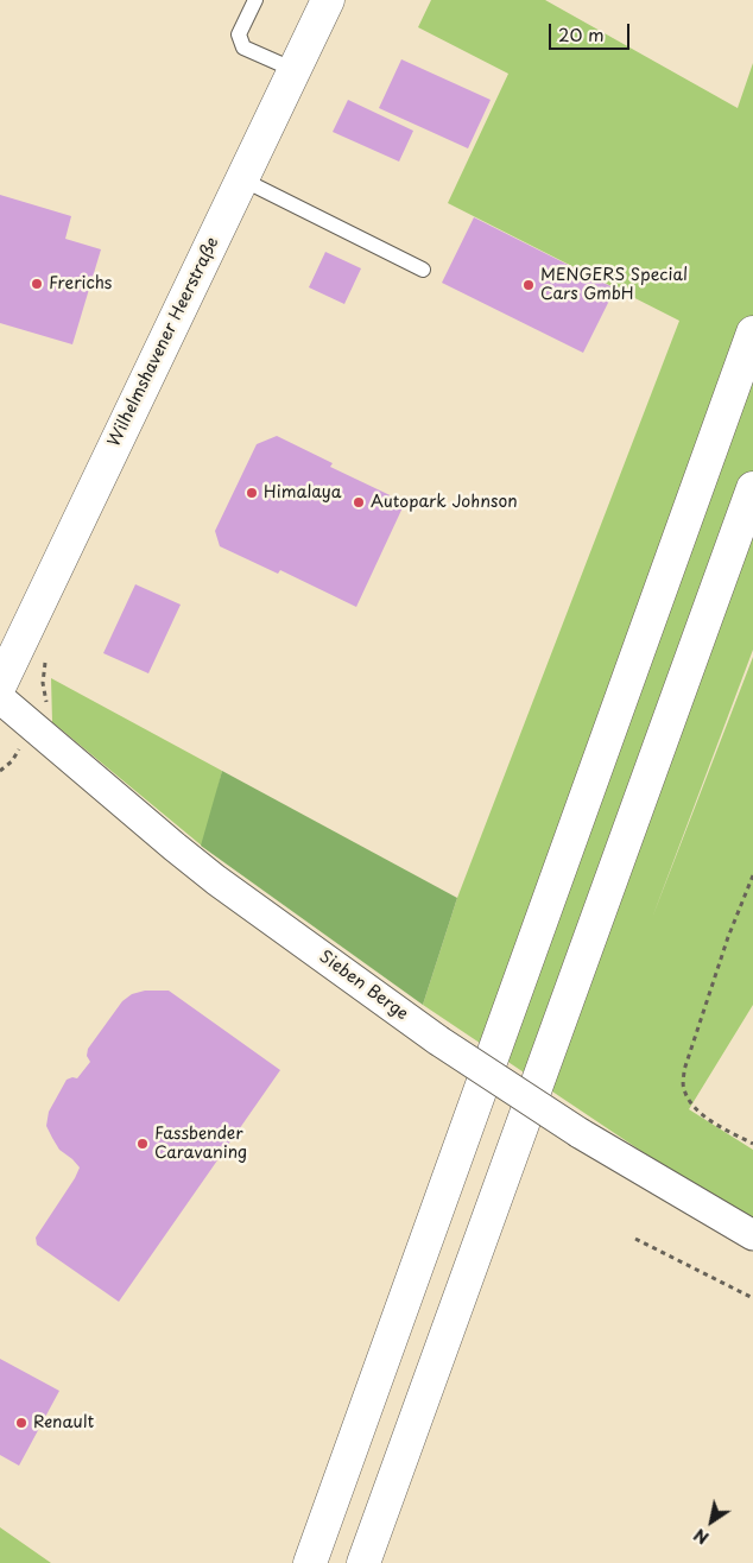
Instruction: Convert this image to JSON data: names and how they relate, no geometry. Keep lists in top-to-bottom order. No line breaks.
{"streets":{"main road":["Wilhelmshavener Heerstraße"],"street":["Sieben Berge"]},"places":["Frerichs","MENGERS Special Cars GmbH","Himalaya","Autopark Johnson","Fassbender Caravaning","Renault"],"scale_bar":"20 m","north":"bottom left"}
